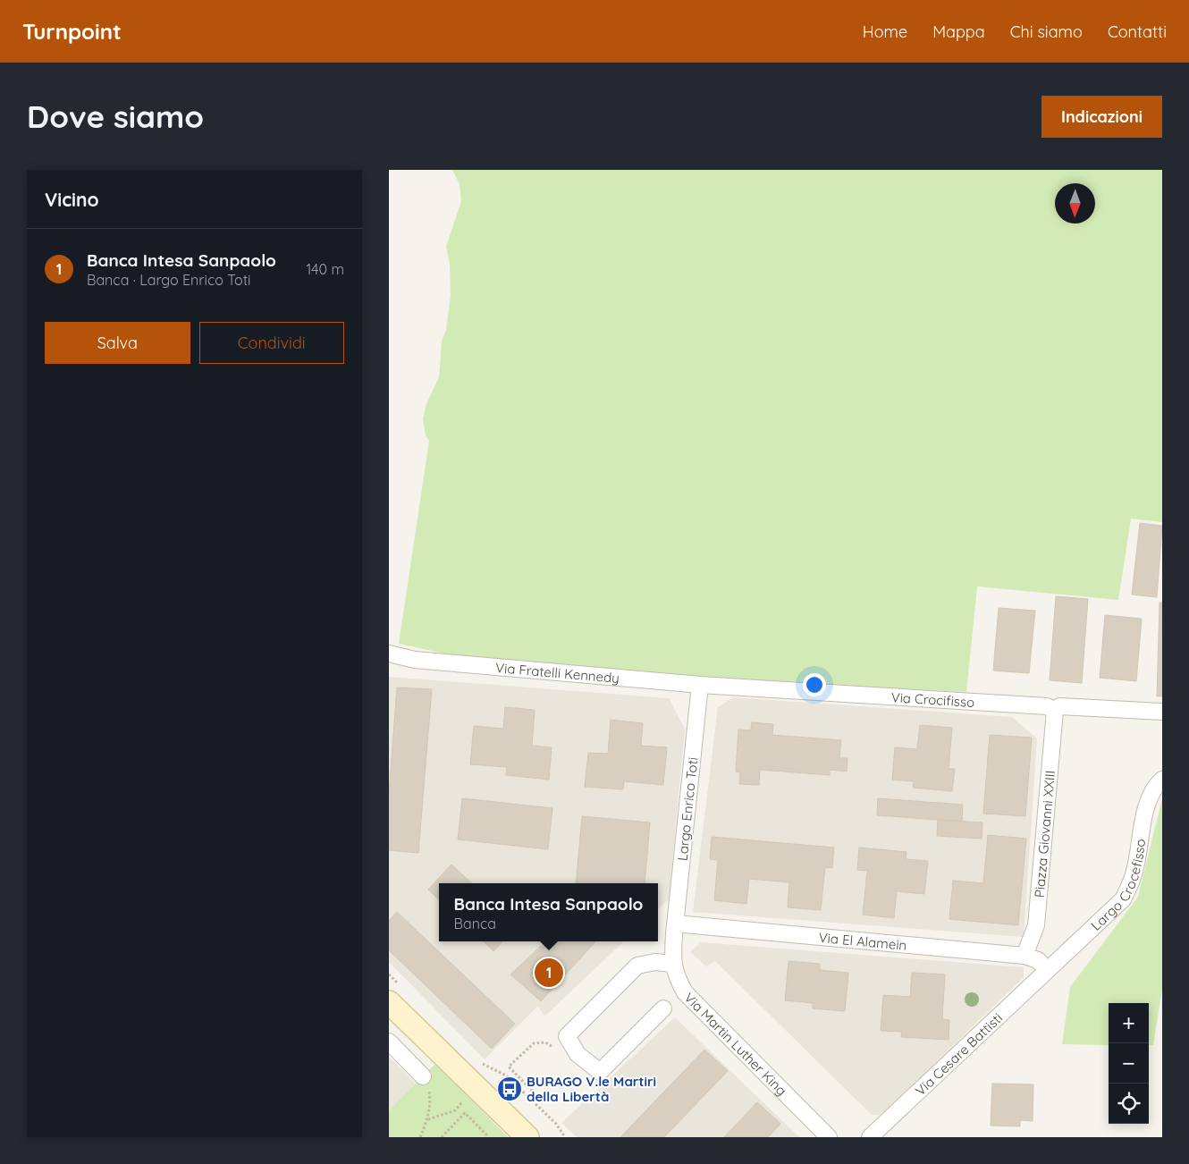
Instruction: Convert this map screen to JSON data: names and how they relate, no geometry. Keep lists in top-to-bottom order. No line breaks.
{"streets":{"street":["Via Fratelli Kennedy","Via Crocifisso","Largo Enrico Toti","Piazza Giovanni XXIII","Largo Crocefisso","Via El Alamein","Via Martin Luther King","Via Cesare Battisti"]},"crossings":[["Via Fratelli Kennedy","Via Crocifisso"],["Via Fratelli Kennedy","Largo Enrico Toti"],["Via Crocifisso","Largo Enrico Toti"],["Via Crocifisso","Piazza Giovanni XXIII"],["Largo Enrico Toti","Via El Alamein"],["Largo Enrico Toti","Via Martin Luther King"],["Piazza Giovanni XXIII","Via El Alamein"],["Largo Crocefisso","Via El Alamein"],["Largo Crocefisso","Via Cesare Battisti"],["Via El Alamein","Via Martin Luther King"],["Via El Alamein","Via Cesare Battisti"]],"places":{"bus stop":["BURAGO V.le Martiri della Libertà"]},"north":"bottom","page":{"header":"Turnpoint","nav":["Home","Mappa","Chi siamo","Contatti"],"buttons":["Indicazioni",["Salva","Condividi"]],"title":"Dove siamo","heading":"Vicino","list":[{"mark":"1","name":"Banca Intesa Sanpaolo","note":"Banca · Largo Enrico Toti","value":"140 m"}],"popup":["Banca Intesa Sanpaolo","Banca"],"pins":"1","map_buttons":["+","−"]}}
